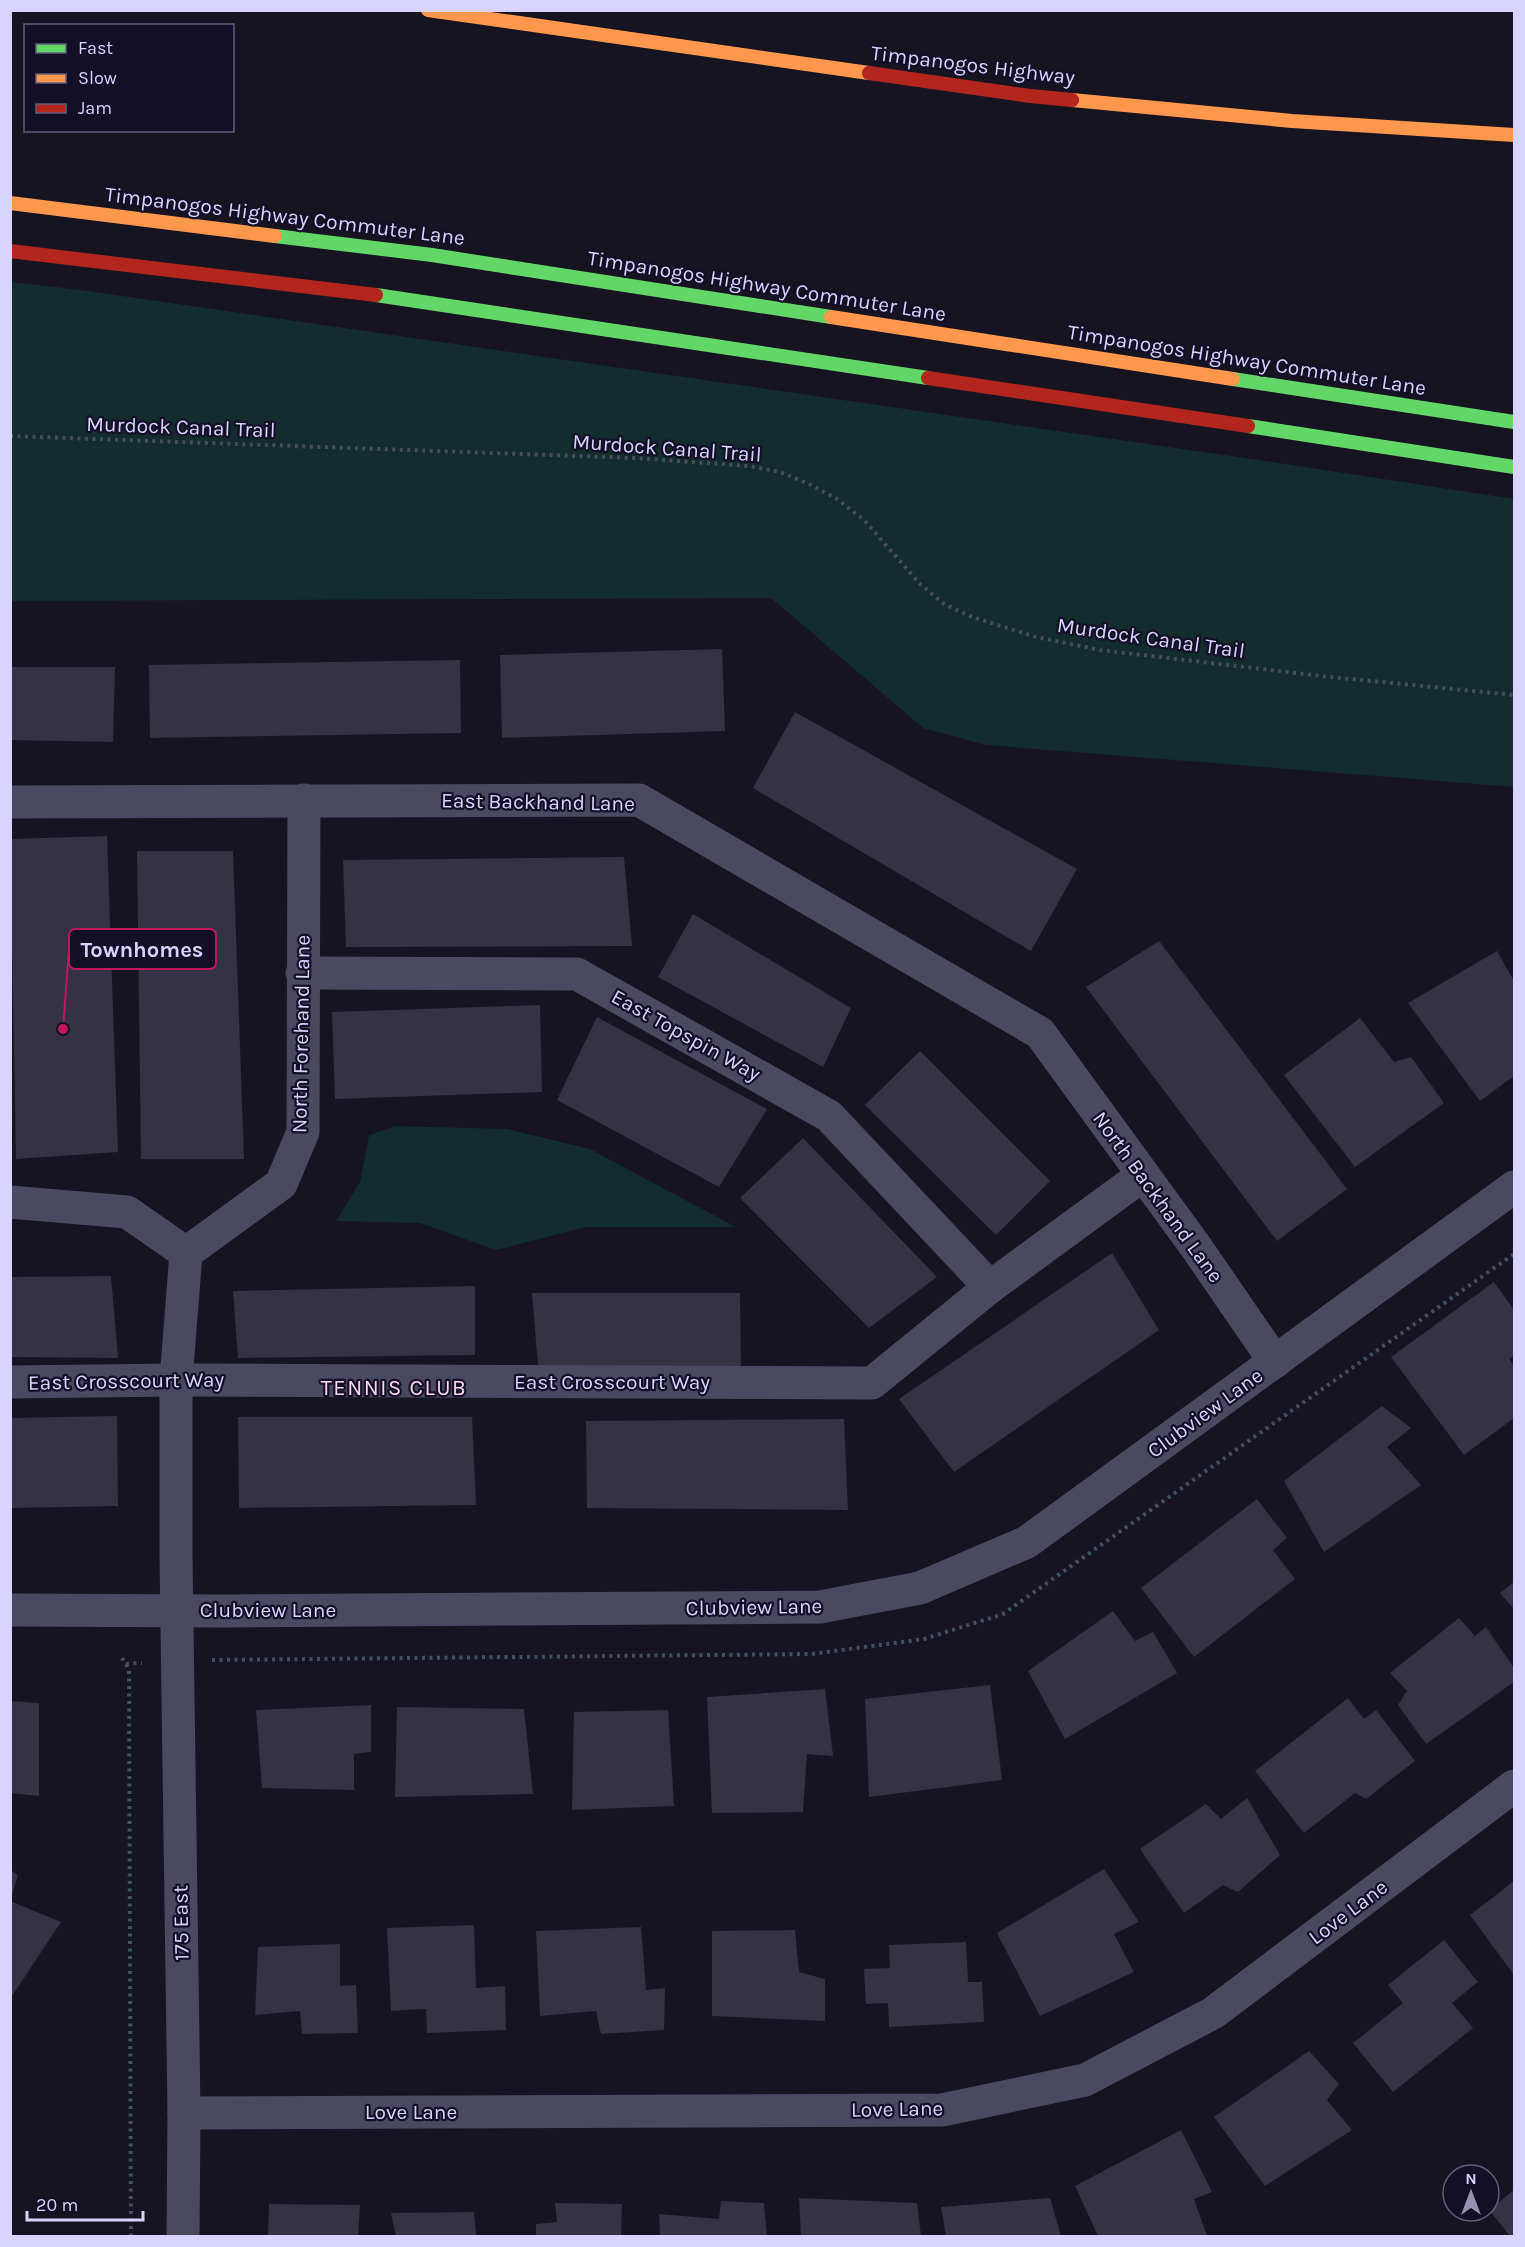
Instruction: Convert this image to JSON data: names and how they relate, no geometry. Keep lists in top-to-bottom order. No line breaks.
{"streets":{"main road":["Timpanogos Highway","Timpanogos Highway Commuter Lane"],"street":["East Backhand Lane","North Forehand Lane","East Topspin Way","North Backhand Lane","East Crosscourt Way","Clubview Lane","Love Lane","175 East"],"path":["Murdock Canal Trail"]},"crossings":[["East Backhand Lane","North Forehand Lane"],["East Backhand Lane","North Backhand Lane"],["North Forehand Lane","East Topspin Way"],["East Topspin Way","East Crosscourt Way"],["North Backhand Lane","East Crosscourt Way"],["North Backhand Lane","Clubview Lane"],["Clubview Lane","175 East"],["Love Lane","175 East"]],"districts":["TENNIS CLUB"],"places":["Townhomes"],"legend":["Fast","Slow","Jam"],"scale_bar":"20 m","north":"top"}
